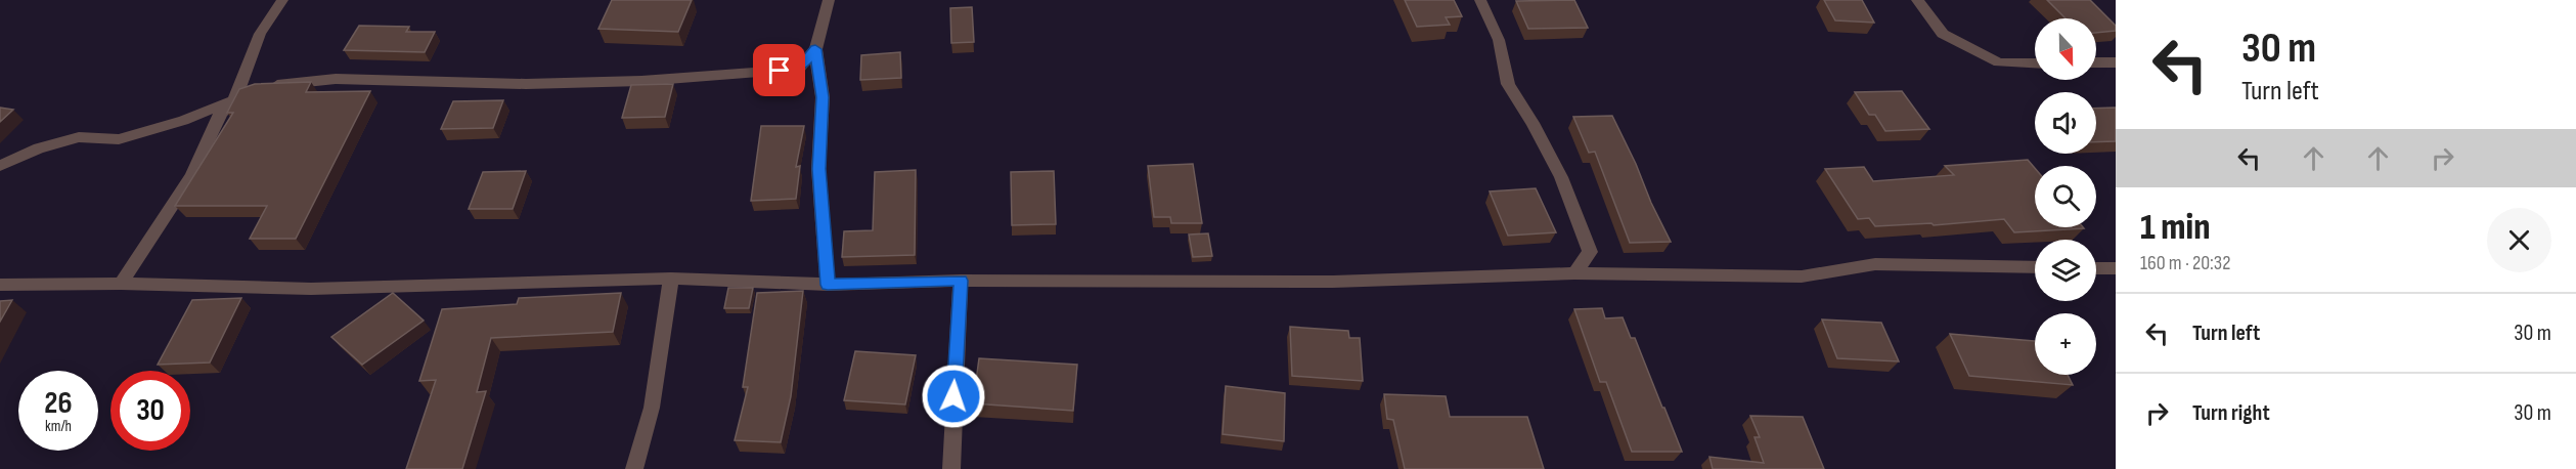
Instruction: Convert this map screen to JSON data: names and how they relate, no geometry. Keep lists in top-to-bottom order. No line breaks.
{"north":"bottom","page":{"turn":["30 m","Turn left"],"map_buttons":"+","heading":["1 min","160 m · 20:32"],"list":[{"name":"Turn left","value":"30 m"},{"name":"Turn right","value":"30 m"}],"speed":"26 km/h","limit":"30"}}
